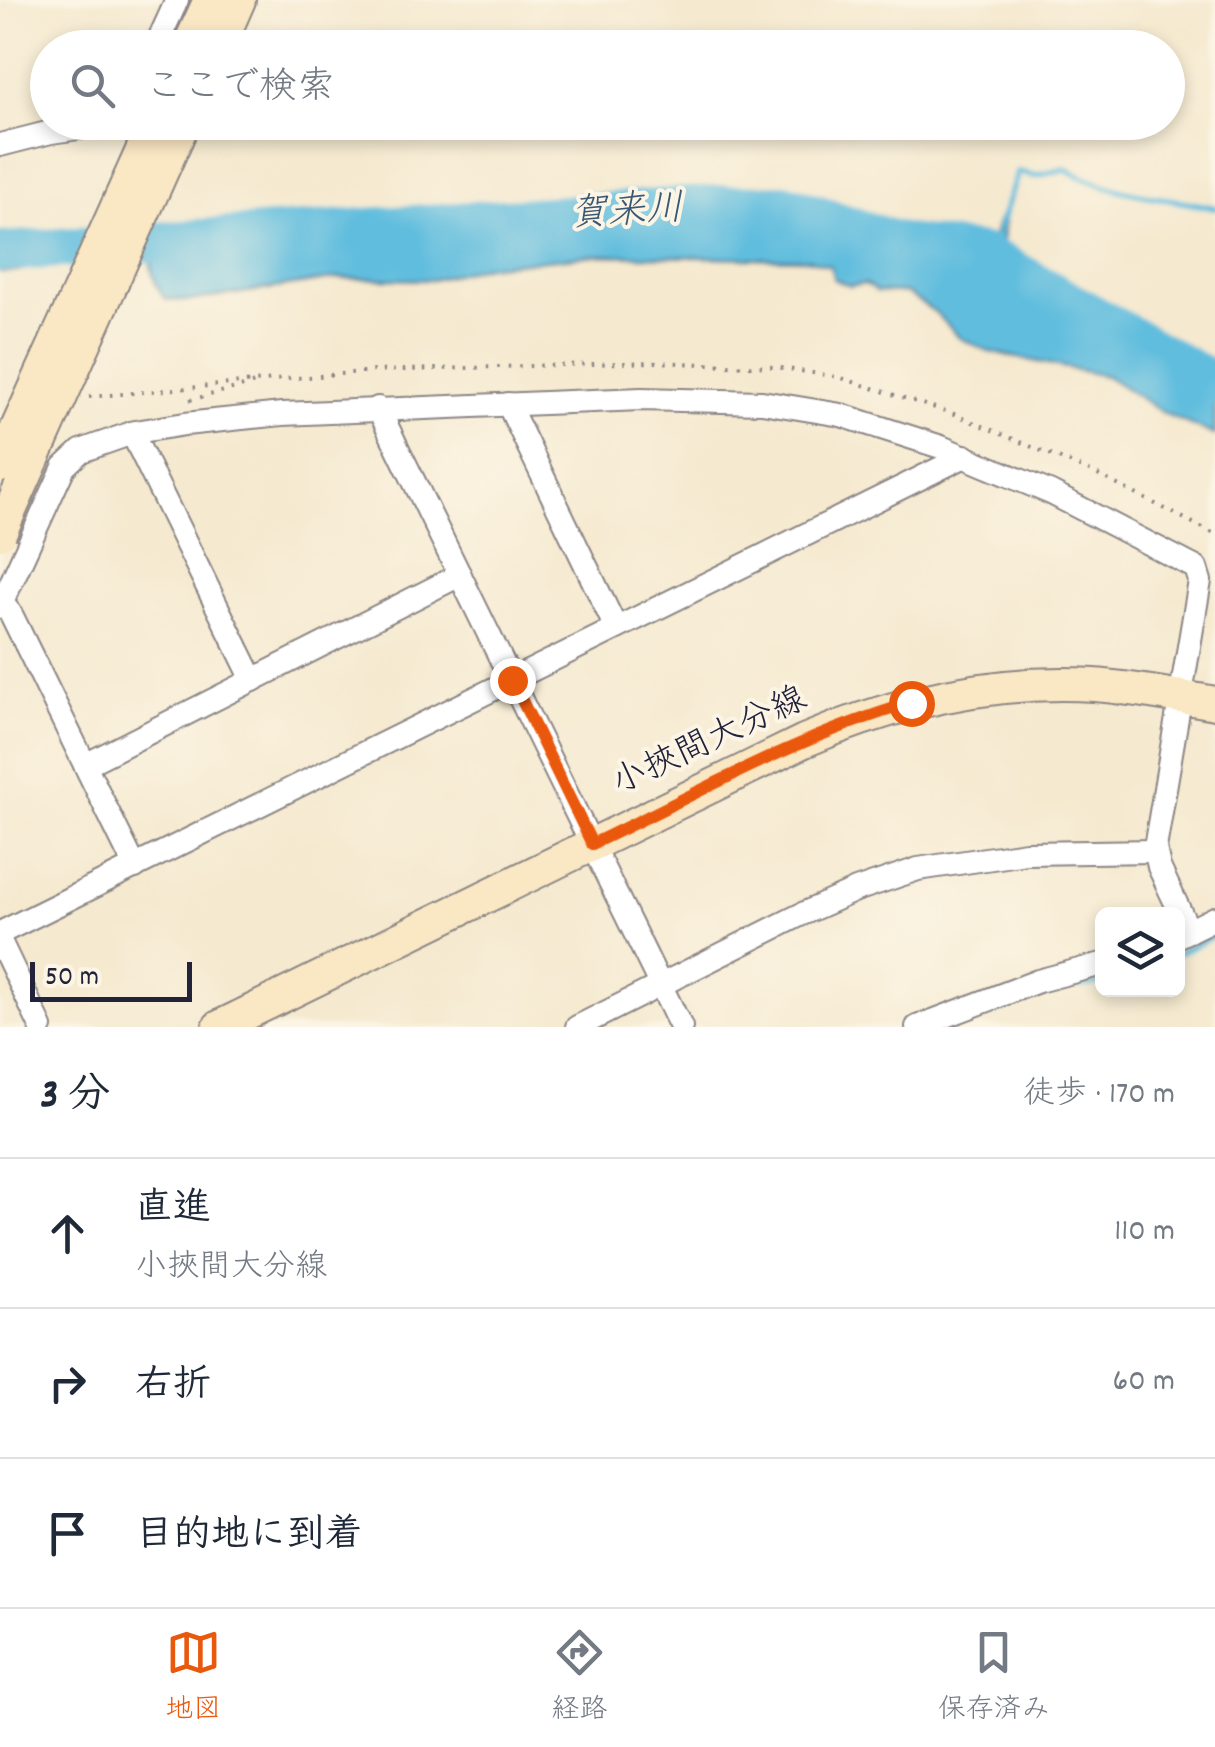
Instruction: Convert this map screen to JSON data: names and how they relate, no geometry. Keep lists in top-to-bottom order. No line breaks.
{"streets":{"main road":["小挾間大分線"]},"water":["賀来川"],"scale_bar":"50 m","page":{"search":"ここで検索","scale":"50 m","heading":["3 分","徒歩 · 170 m"],"list":[["直進","小挾間大分線","110 m"],["右折","60 m"],"目的地に到着"],"nav":["地図","経路","保存済み"]}}
